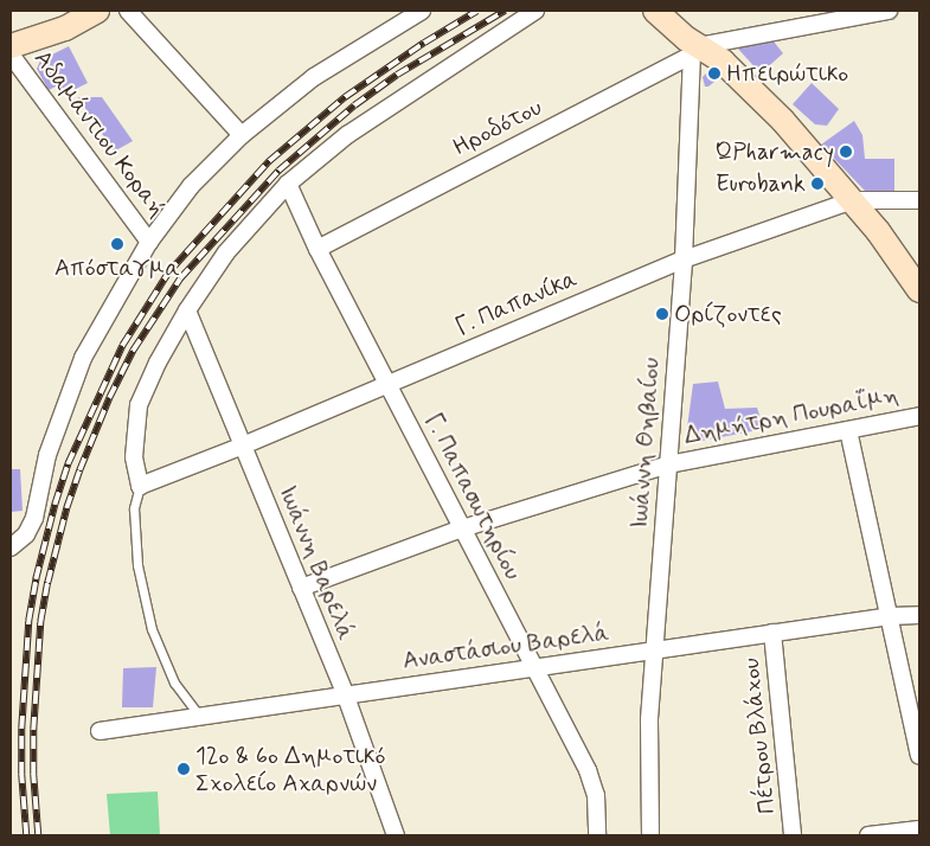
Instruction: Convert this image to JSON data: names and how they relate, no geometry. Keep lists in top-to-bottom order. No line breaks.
{"streets":{"street":["Ηροδότου","Αδαμάντιου Κοραή","Γ. Παπανίκα","Δημήτρη Πουραΐμη","Ιωάννη Θηβαίου","Γ. Παπασωτηρίου","Ιωάννη Βαρελά","Αναστάσιου Βαρελά","Πέτρου Βλάχου"]},"crossings":[["Ηροδότου","Ιωάννη Θηβαίου"],["Ηροδότου","Γ. Παπασωτηρίου"],["Γ. Παπανίκα","Ιωάννη Θηβαίου"],["Γ. Παπανίκα","Γ. Παπασωτηρίου"],["Γ. Παπανίκα","Ιωάννη Βαρελά"],["Δημήτρη Πουραΐμη","Ιωάννη Θηβαίου"],["Δημήτρη Πουραΐμη","Γ. Παπασωτηρίου"],["Δημήτρη Πουραΐμη","Ιωάννη Βαρελά"],["Ιωάννη Θηβαίου","Αναστάσιου Βαρελά"],["Γ. Παπασωτηρίου","Αναστάσιου Βαρελά"],["Ιωάννη Βαρελά","Αναστάσιου Βαρελά"],["Αναστάσιου Βαρελά","Πέτρου Βλάχου"]],"places":["Ηπειρώτικο","QPharmacy","Eurobank","Απόσταγμα","Ορίζοντες","12ο & 6ο Δημοτικό Σχολείο Αχαρνών"]}
